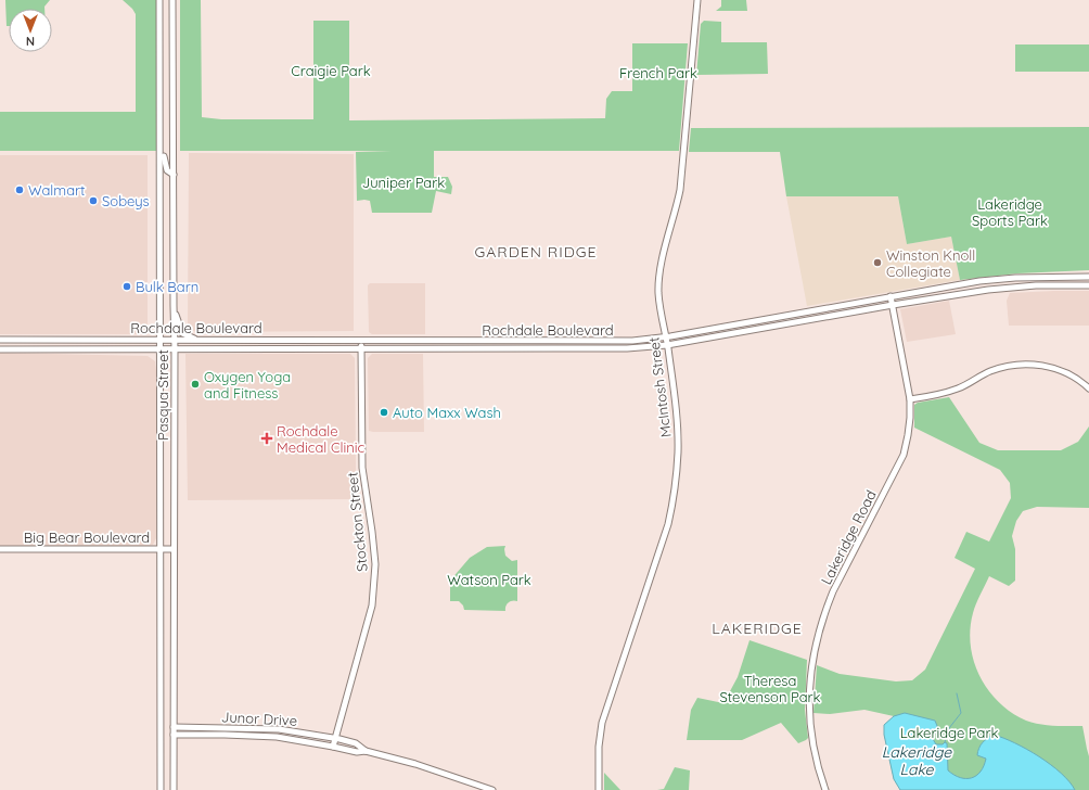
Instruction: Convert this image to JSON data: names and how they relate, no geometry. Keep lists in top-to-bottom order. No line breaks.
{"streets":{"main road":["Rochdale Boulevard","McIntosh Street","Pasqua Street","Stockton Street","Big Bear Boulevard","Lakeridge Road","Junor Drive"]},"crossings":[["Rochdale Boulevard","McIntosh Street"],["Rochdale Boulevard","Pasqua Street"],["Rochdale Boulevard","Stockton Street"],["Rochdale Boulevard","Lakeridge Road"],["Pasqua Street","Big Bear Boulevard"],["Pasqua Street","Junor Drive"],["Stockton Street","Junor Drive"]],"districts":["GARDEN RIDGE","LAKERIDGE"],"water":["Lakeridge Lake"],"parks":["Craigie Park","French Park","Juniper Park","Lakeridge Sports Park","Watson Park","Theresa Stevenson Park","Lakeridge Park"],"places":{"other":["Walmart","Sobeys","Winston Knoll Collegiate","Bulk Barn","Oxygen Yoga and Fitness","Auto Maxx Wash"],"health":["Rochdale Medical Clinic"]},"north":"bottom"}
